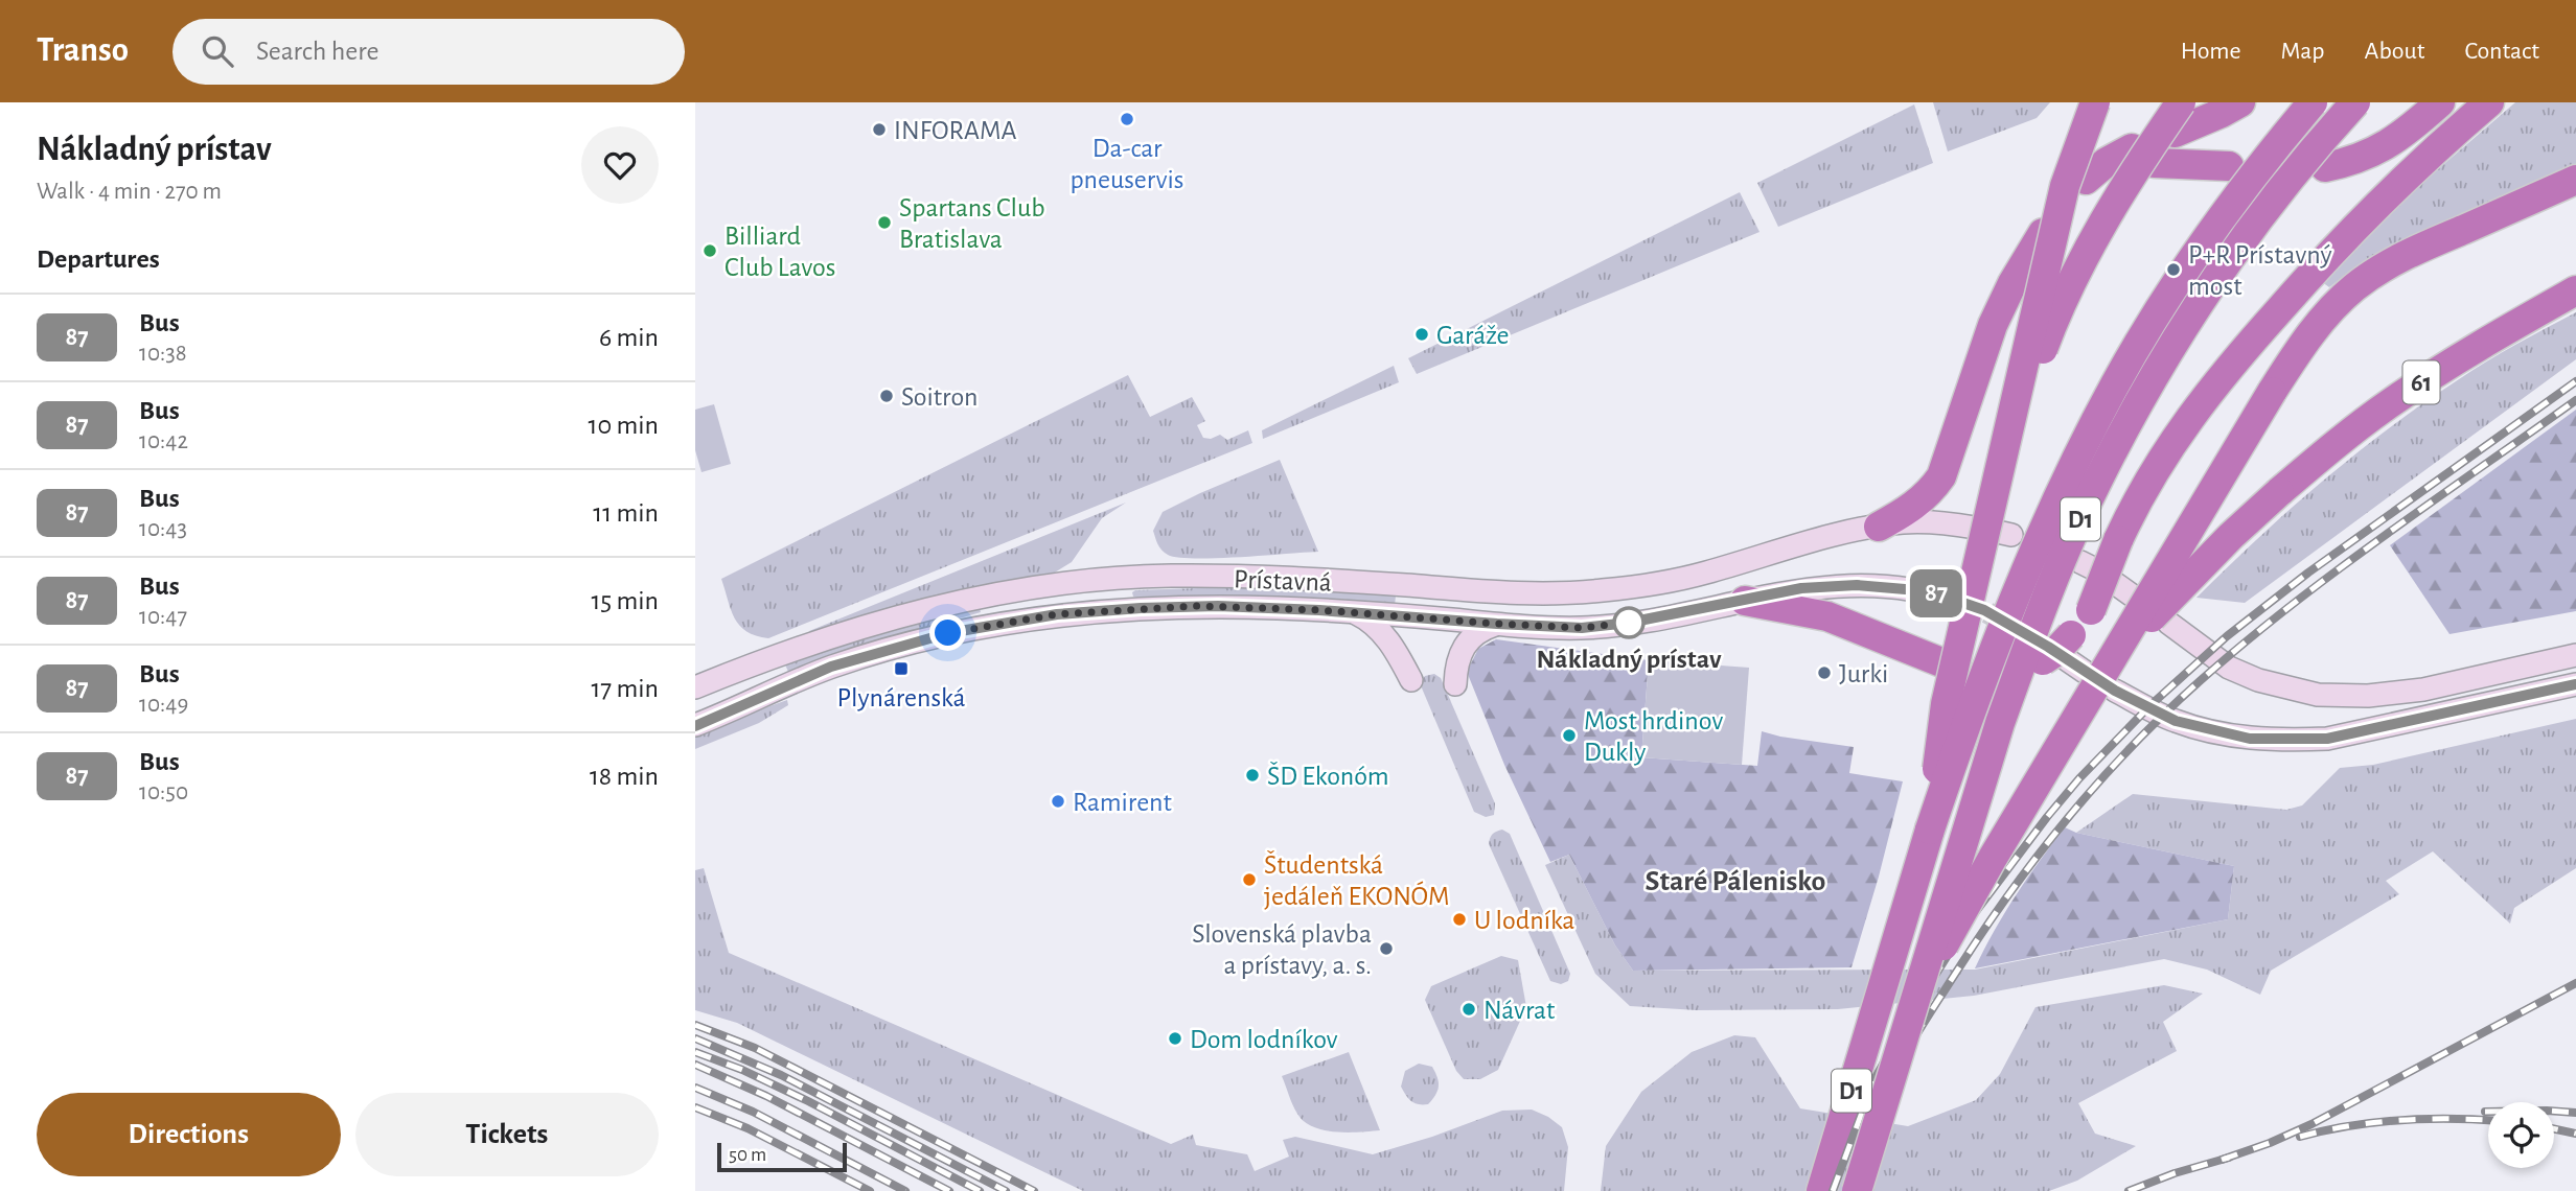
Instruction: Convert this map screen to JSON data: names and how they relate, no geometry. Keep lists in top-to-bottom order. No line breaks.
{"streets":{"highway":["61","D1"],"main road":["Prístavná"]},"districts":["Staré Pálenisko"],"places":{"other":["Da-car pneuservis","INFORAMA","Spartans Club Bratislava","Billiard Club Lavos","P+R Prístavný most","Garáže","Soitron","Nákladný prístav","Jurki","Most hrdinov Dukly","ŠD Ekonóm","Ramirent","Študentská jedáleň EKONÓM","U lodníka","Slovenská plavba a prístavy, a. s.","Návrat","Dom lodníkov"],"transit":["Plynárenská"]},"lines":["bus line 87"],"scale_bar":"50 m","page":{"header":"Transo","search":"Search here","nav":["Home","Map","About","Contact"],"heading":[["Nákladný prístav","Walk · 4 min · 270 m"],"Departures"],"on_map":"87","list":[{"mark":"87","name":"Bus","note":"10:38","value":"6 min"},{"mark":"87","name":"Bus","note":"10:42","value":"10 min"},{"mark":"87","name":"Bus","note":"10:43","value":"11 min"},{"mark":"87","name":"Bus","note":"10:47","value":"15 min"},{"mark":"87","name":"Bus","note":"10:49","value":"17 min"},{"mark":"87","name":"Bus","note":"10:50","value":"18 min"}],"buttons":["Directions","Tickets"],"scale":"50 m"}}
